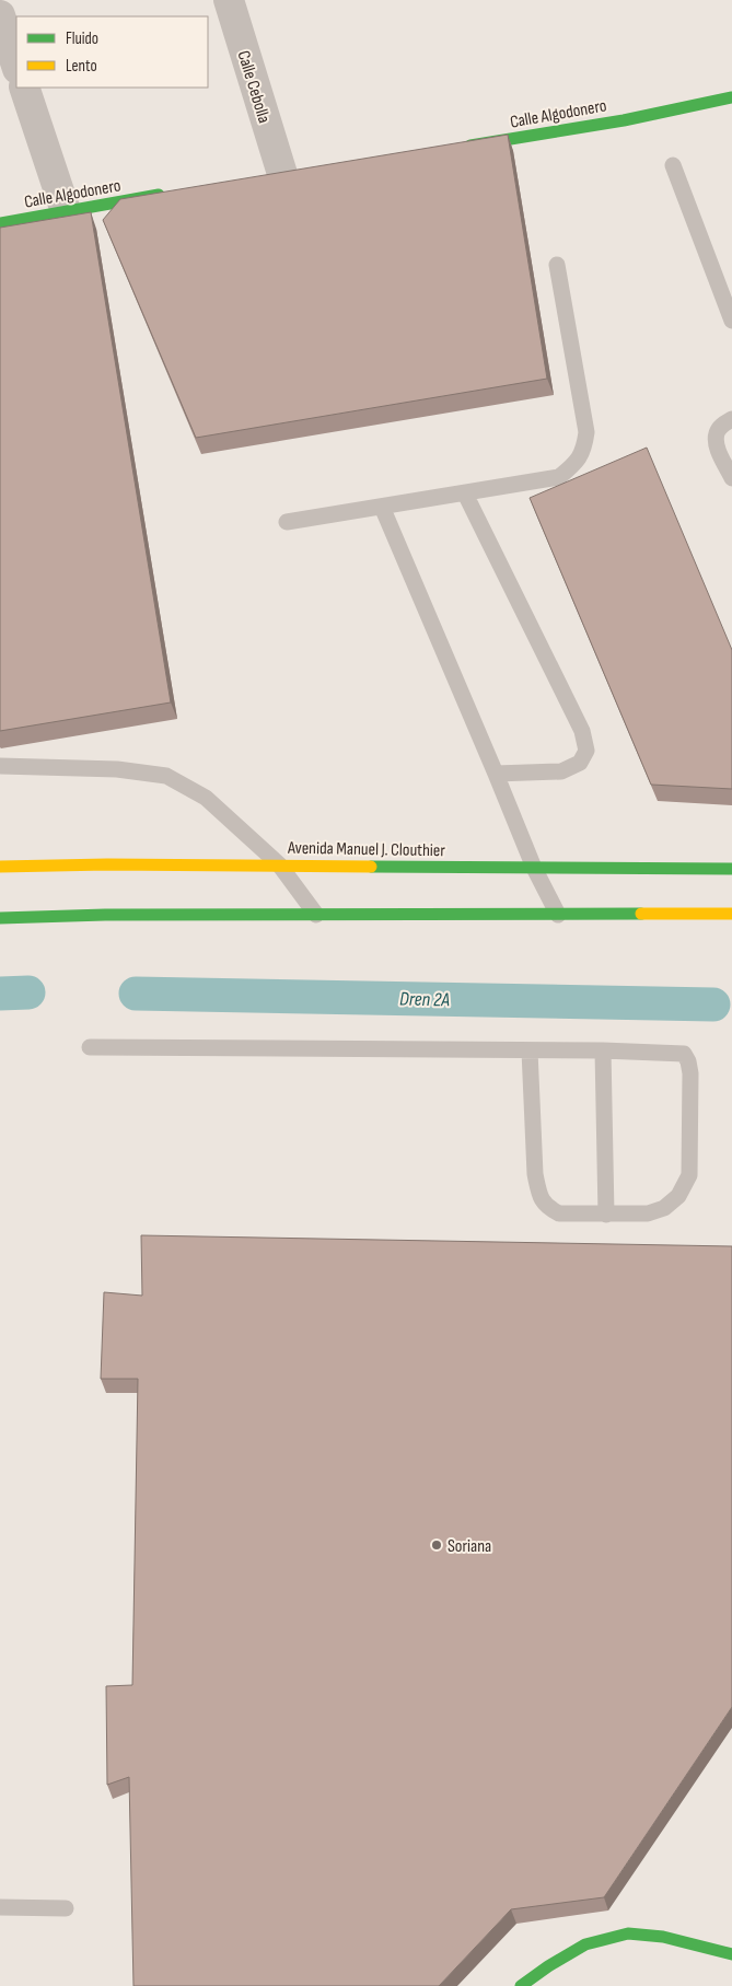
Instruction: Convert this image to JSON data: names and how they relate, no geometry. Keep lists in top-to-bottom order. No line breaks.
{"streets":{"main road":["Calle Algodonero","Avenida Manuel J. Clouthier"],"street":["Calle Cebolla"]},"water":["Dren 2A"],"places":["Soriana"],"legend":["Fluido","Lento"]}
